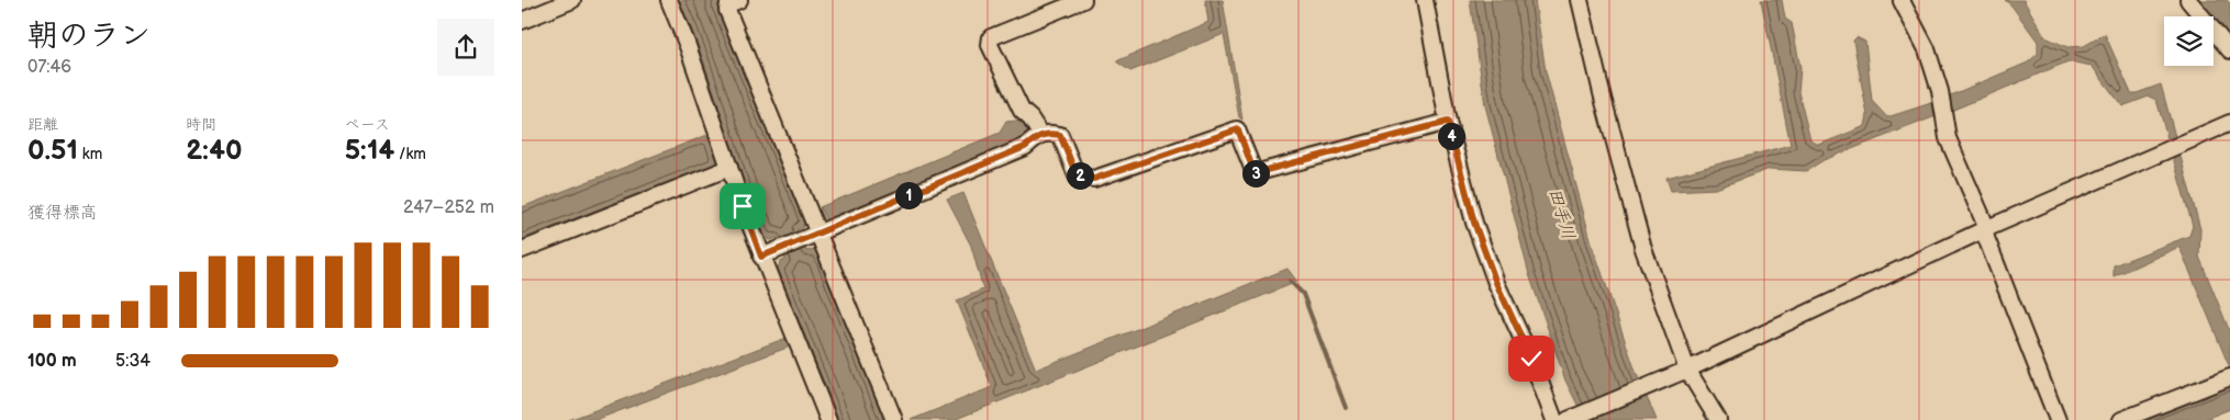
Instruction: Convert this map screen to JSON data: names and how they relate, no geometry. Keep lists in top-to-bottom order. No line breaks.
{"water":["田手川"],"page":{"heading":["朝のラン","07:46"],"stats":[["距離","0.51 km"],["時間","2:40"],["ペース","5:14 /km"]],"pins":["4","3","2","1"],"chart":["獲得標高","247–252 m"],"list":[{"name":"100 m","note":"5:34"}]}}
